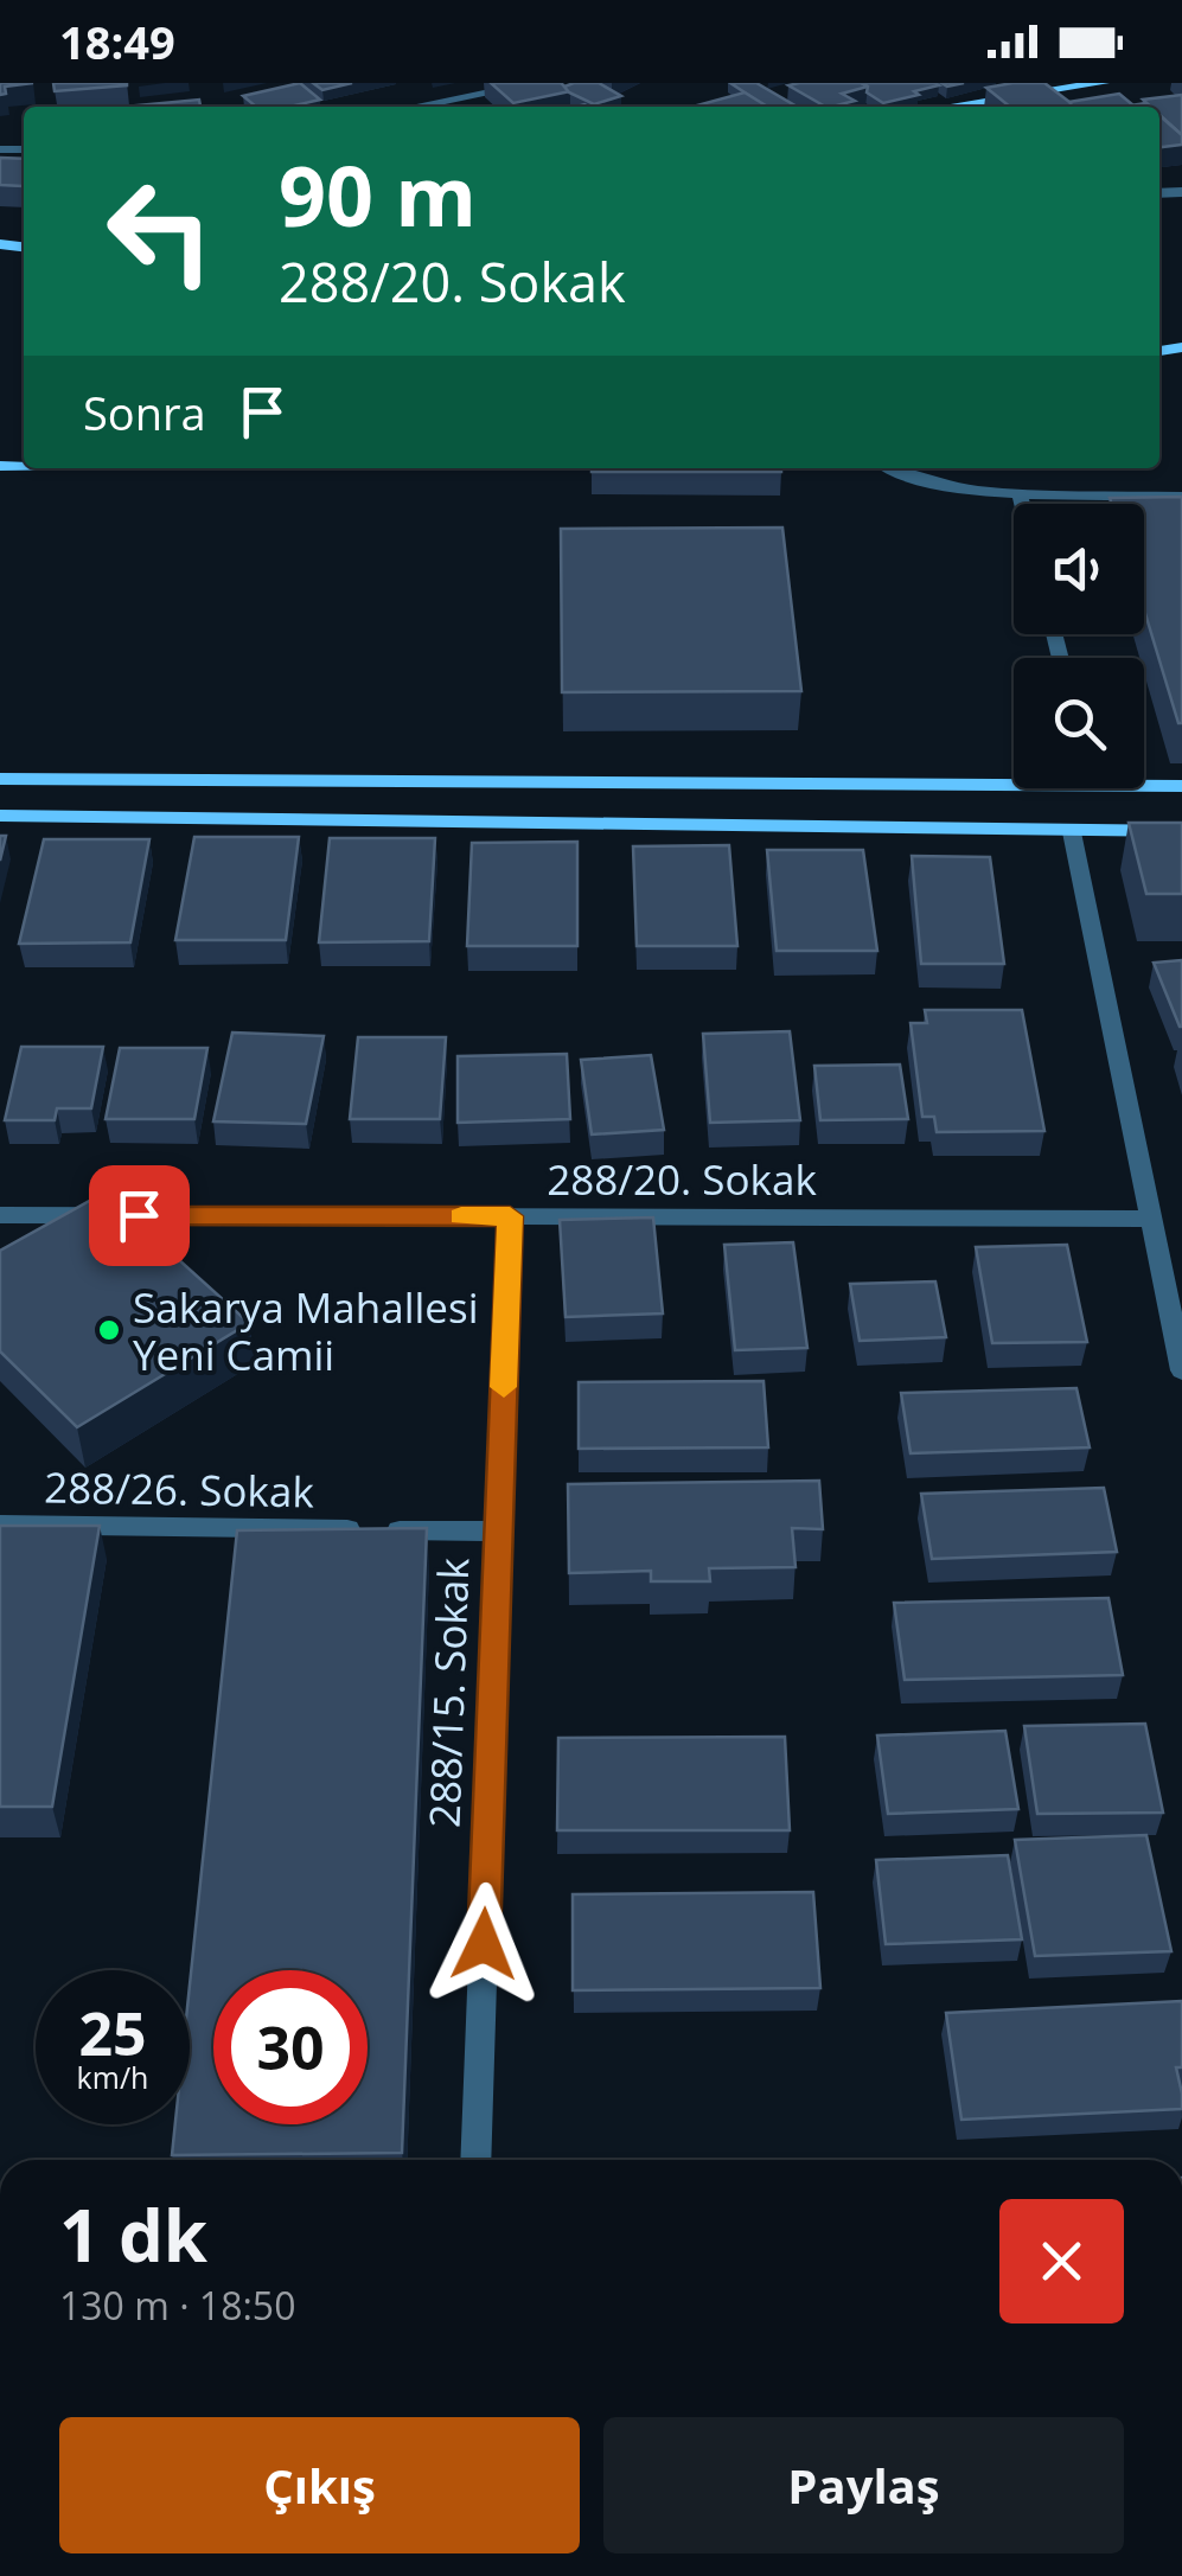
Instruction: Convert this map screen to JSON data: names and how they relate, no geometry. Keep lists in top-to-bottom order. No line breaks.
{"streets":{"street":["288/20. Sokak","288/26. Sokak","288/15. Sokak"]},"crossings":[["288/20. Sokak","288/15. Sokak"],["288/26. Sokak","288/15. Sokak"]],"places":["Sakarya Mahallesi Yeni Camii"],"page":{"status":"18:49","turn":["90 m","288/20. Sokak"],"then":"Sonra","speed":"25 km/h","limit":"30","heading":["1 dk","130 m · 18:50"],"buttons":["Çıkış","Paylaş"]}}
